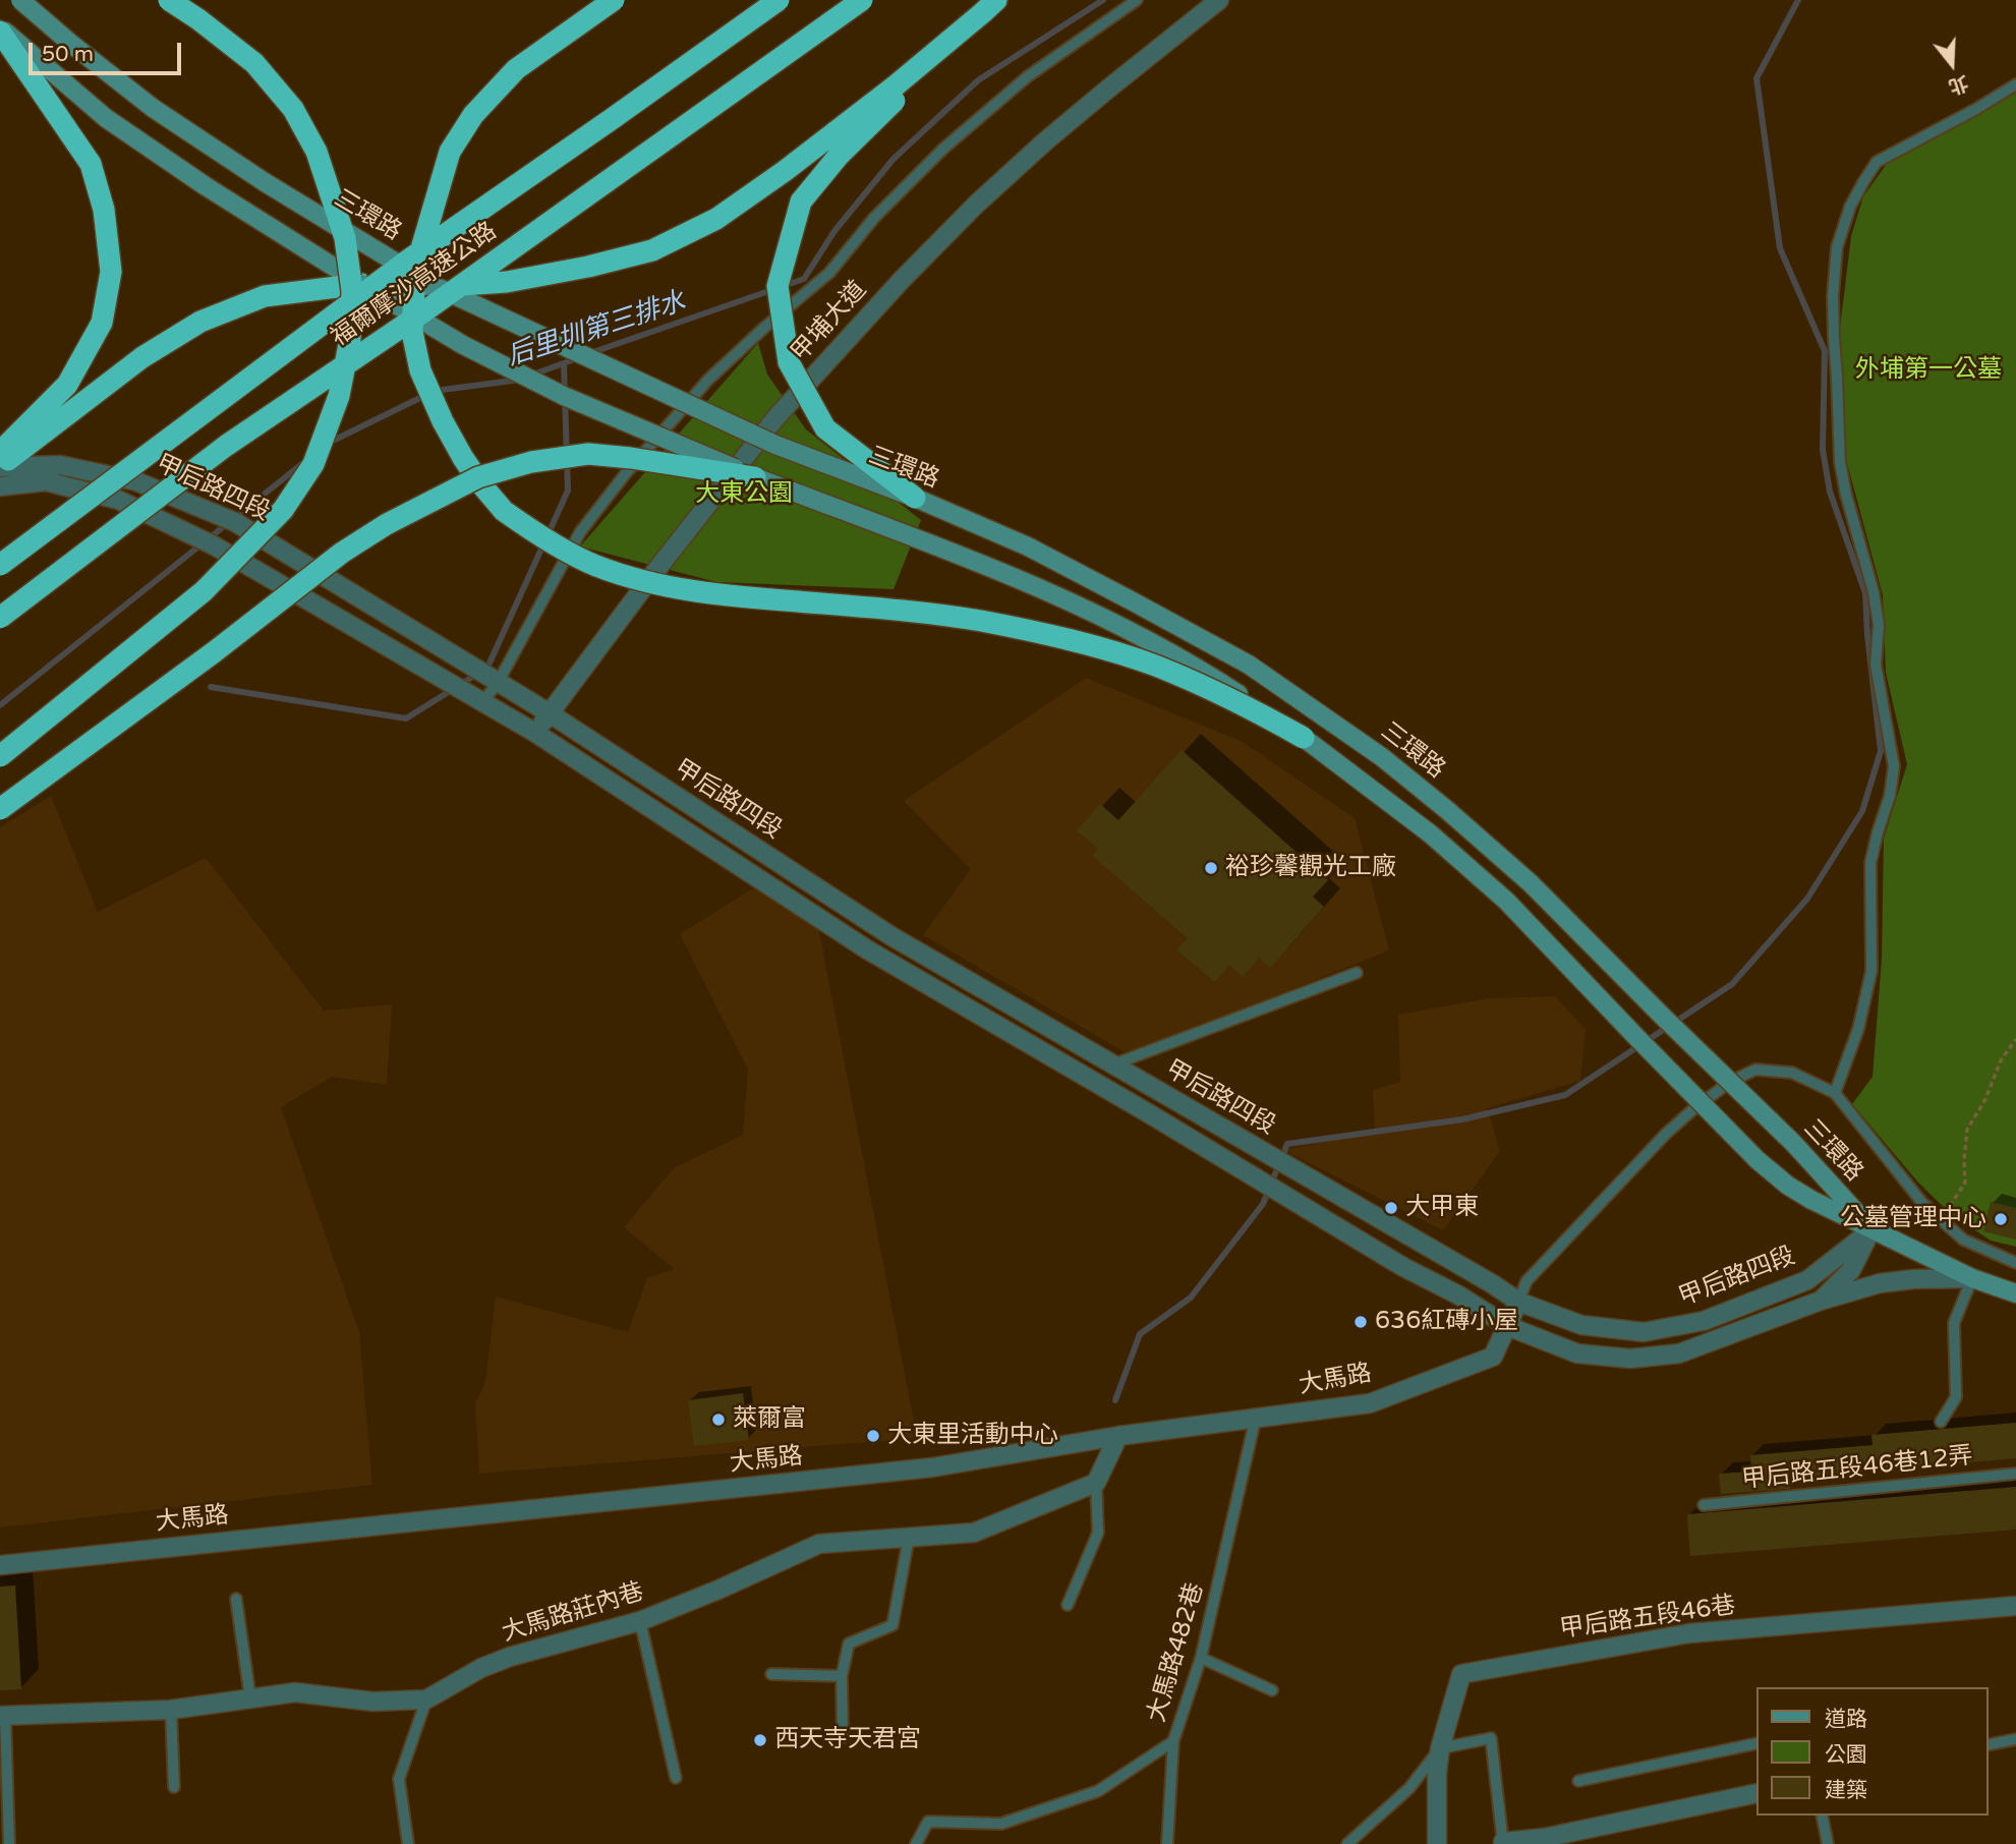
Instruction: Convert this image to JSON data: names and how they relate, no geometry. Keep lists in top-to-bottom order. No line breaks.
{"streets":{"highway":["福爾摩沙高速公路"],"main road":["三環路"],"street":["甲埔大道","甲后路四段","大馬路","大馬路莊內巷","甲后路五段46巷"],"lane":["甲后路五段46巷12弄","大馬路482巷"]},"crossings":[["三環路","甲后路四段"],["甲埔大道","甲后路四段"],["甲后路四段","大馬路"],["大馬路","大馬路482巷"]],"water":["后里圳第三排水"],"parks":["外埔第一公墓","大東公園"],"places":["裕珍馨觀光工廠","大甲東","公墓管理中心","636紅磚小屋","萊爾富","大東里活動中心","西天寺天君宮"],"legend":["道路","公園","建築"],"scale_bar":"50 m","north":"bottom"}
